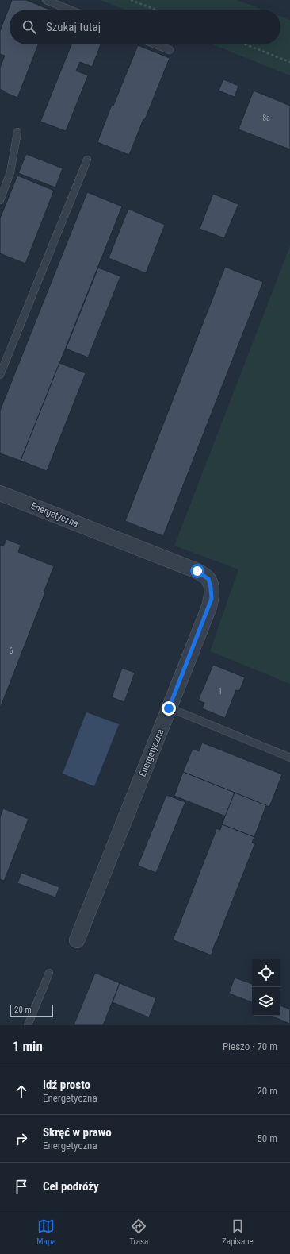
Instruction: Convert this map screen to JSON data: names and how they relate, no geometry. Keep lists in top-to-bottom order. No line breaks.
{"streets":{"street":["Energetyczna"]},"house_numbers":["8a","6","1"],"scale_bar":"20 m","page":{"search":"Szukaj tutaj","scale":"20 m","heading":["1 min","Pieszo · 70 m"],"list":[["Idź prosto","Energetyczna","20 m"],["Skręć w prawo","Energetyczna","50 m"],"Cel podróży"],"nav":["Mapa","Trasa","Zapisane"]}}
